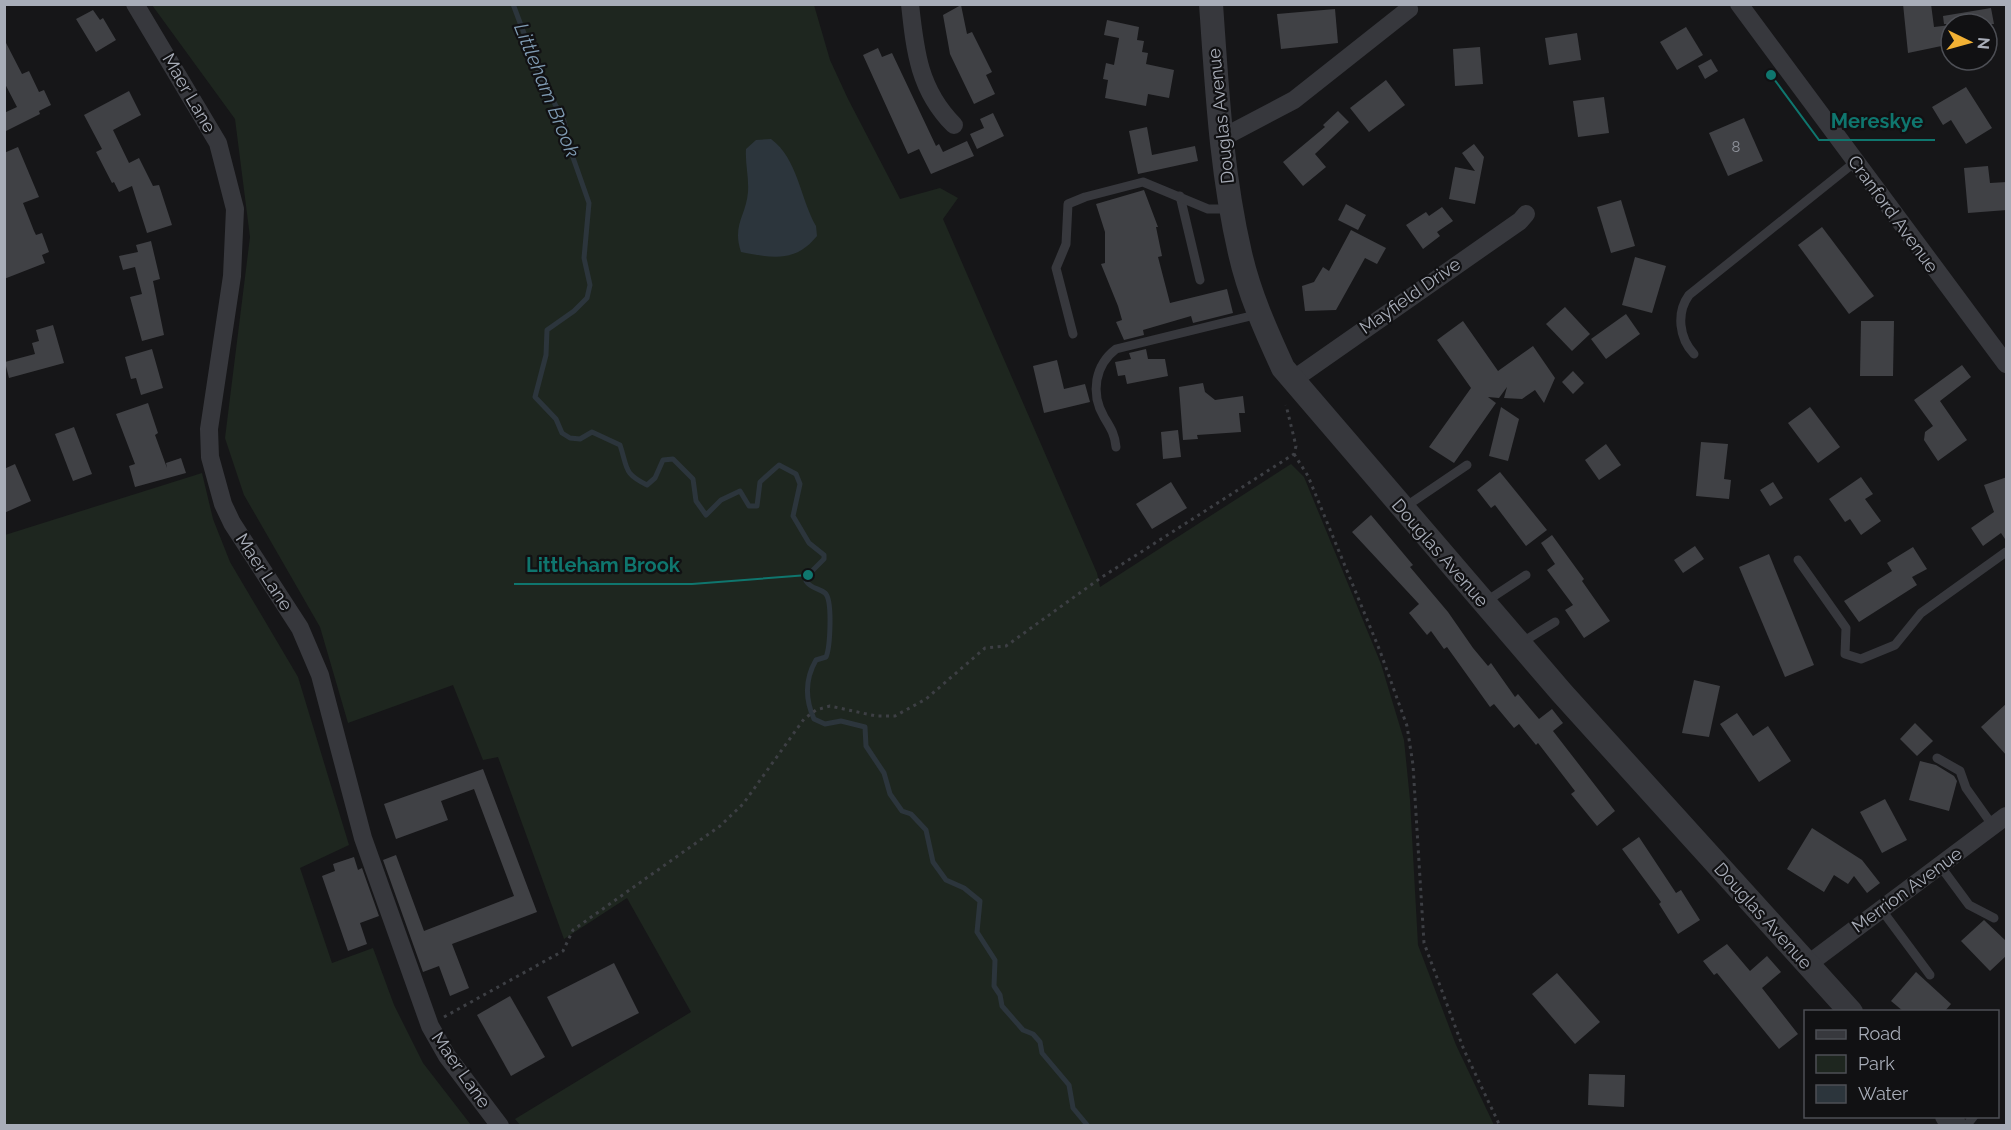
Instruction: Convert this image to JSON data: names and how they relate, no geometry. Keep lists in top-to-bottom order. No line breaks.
{"streets":{"street":["Maer Lane","Douglas Avenue","Cranford Avenue","Mayfield Drive","Merrion Avenue"]},"crossings":[["Douglas Avenue","Mayfield Drive"],["Douglas Avenue","Merrion Avenue"]],"water":["Littleham Brook"],"places":["Mereskye","Littleham Brook"],"house_numbers":["8"],"legend":["Road","Park","Water"],"north":"right"}
